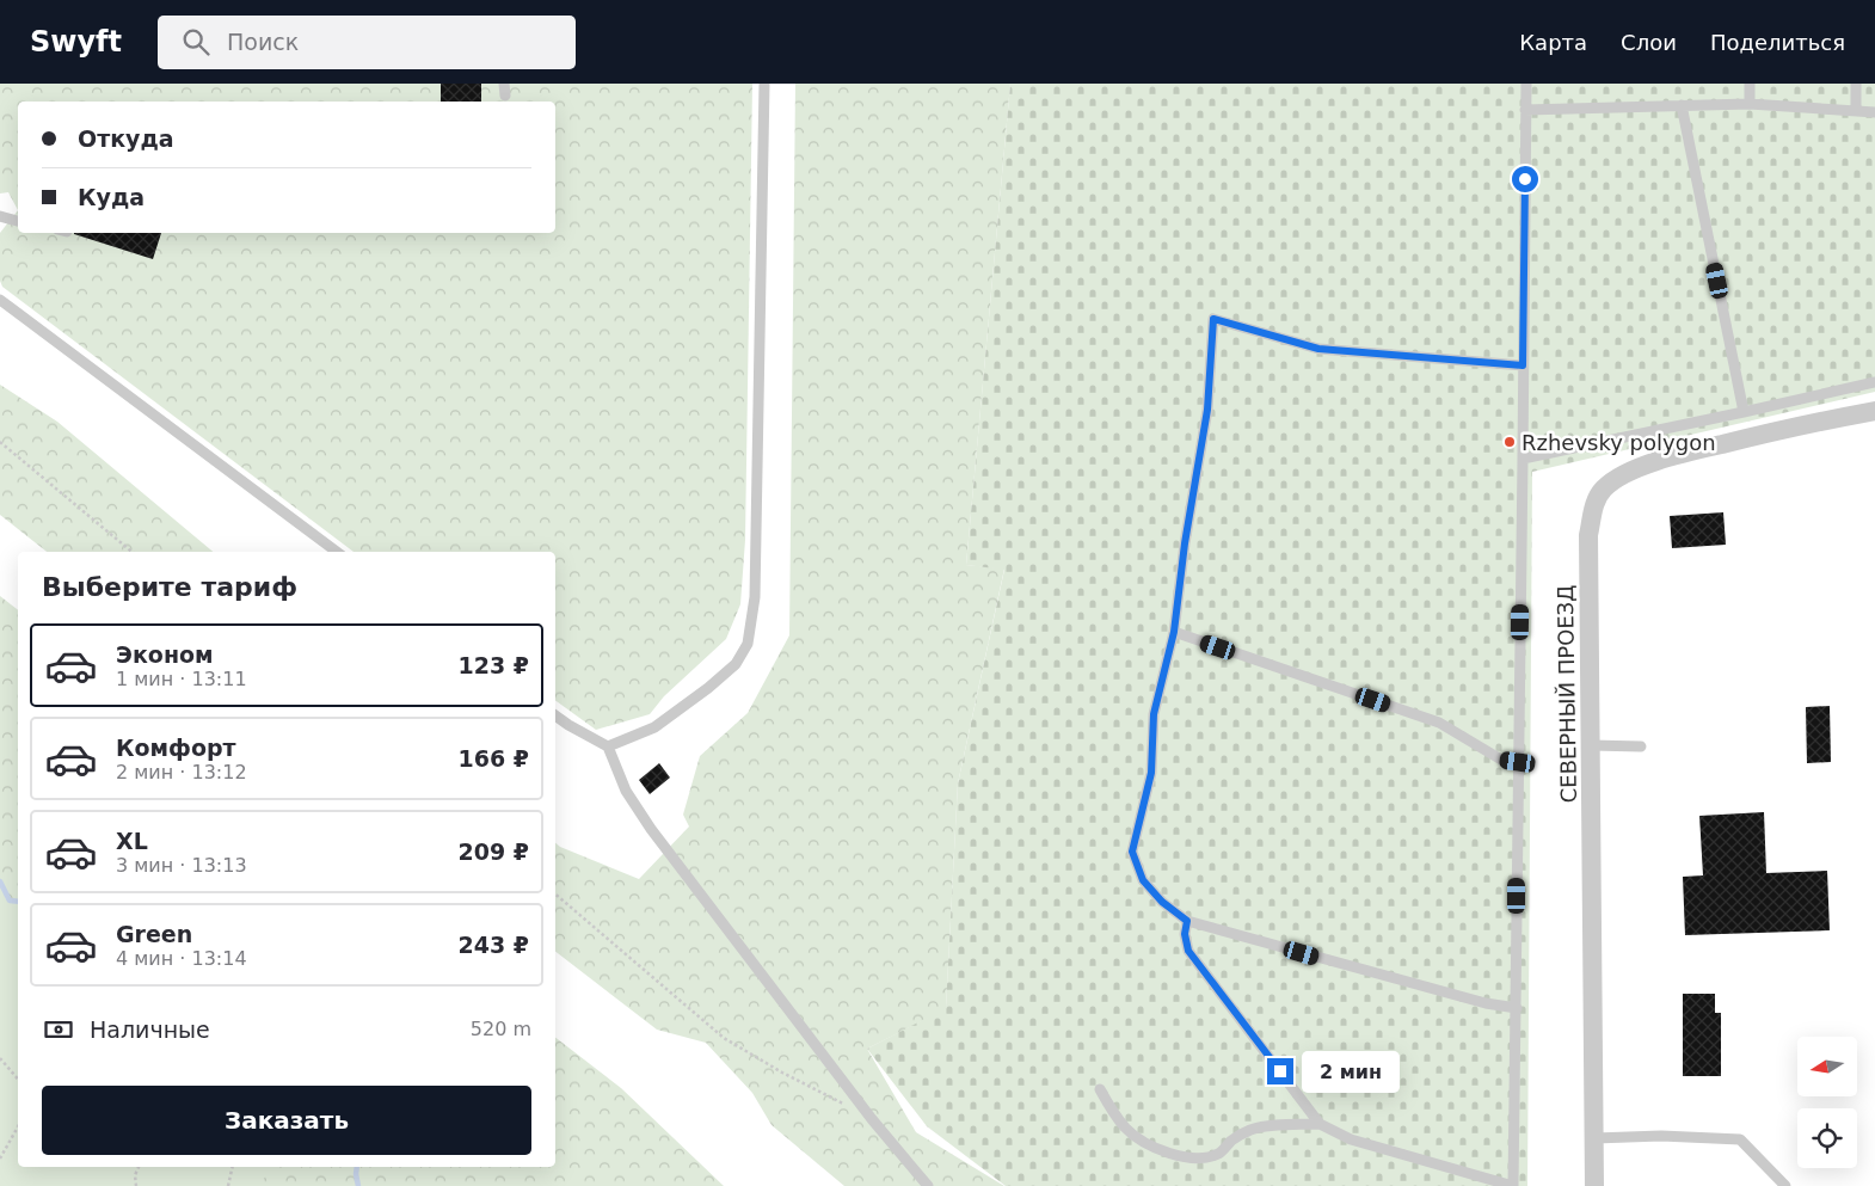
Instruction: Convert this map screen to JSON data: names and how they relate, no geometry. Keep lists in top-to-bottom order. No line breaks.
{"streets":{"street":["СЕВЕРНЫЙ ПРОЕЗД"]},"places":["Rzhevsky polygon"],"north":"left","page":{"header":"Swyft","search":"Поиск","nav":["Карта","Слои","Поделиться"],"banner":["Откуда","Куда"],"heading":"Выберите тариф","list":[{"name":"Эконом","note":"1 мин · 13:11","value":"123 ₽"},{"name":"Комфорт","note":"2 мин · 13:12","value":"166 ₽"},{"name":"XL","note":"3 мин · 13:13","value":"209 ₽"},{"name":"Green","note":"4 мин · 13:14","value":"243 ₽"}],"pay":["Наличные","520 m"],"bubble":"2 мин","buttons":"Заказать"}}
